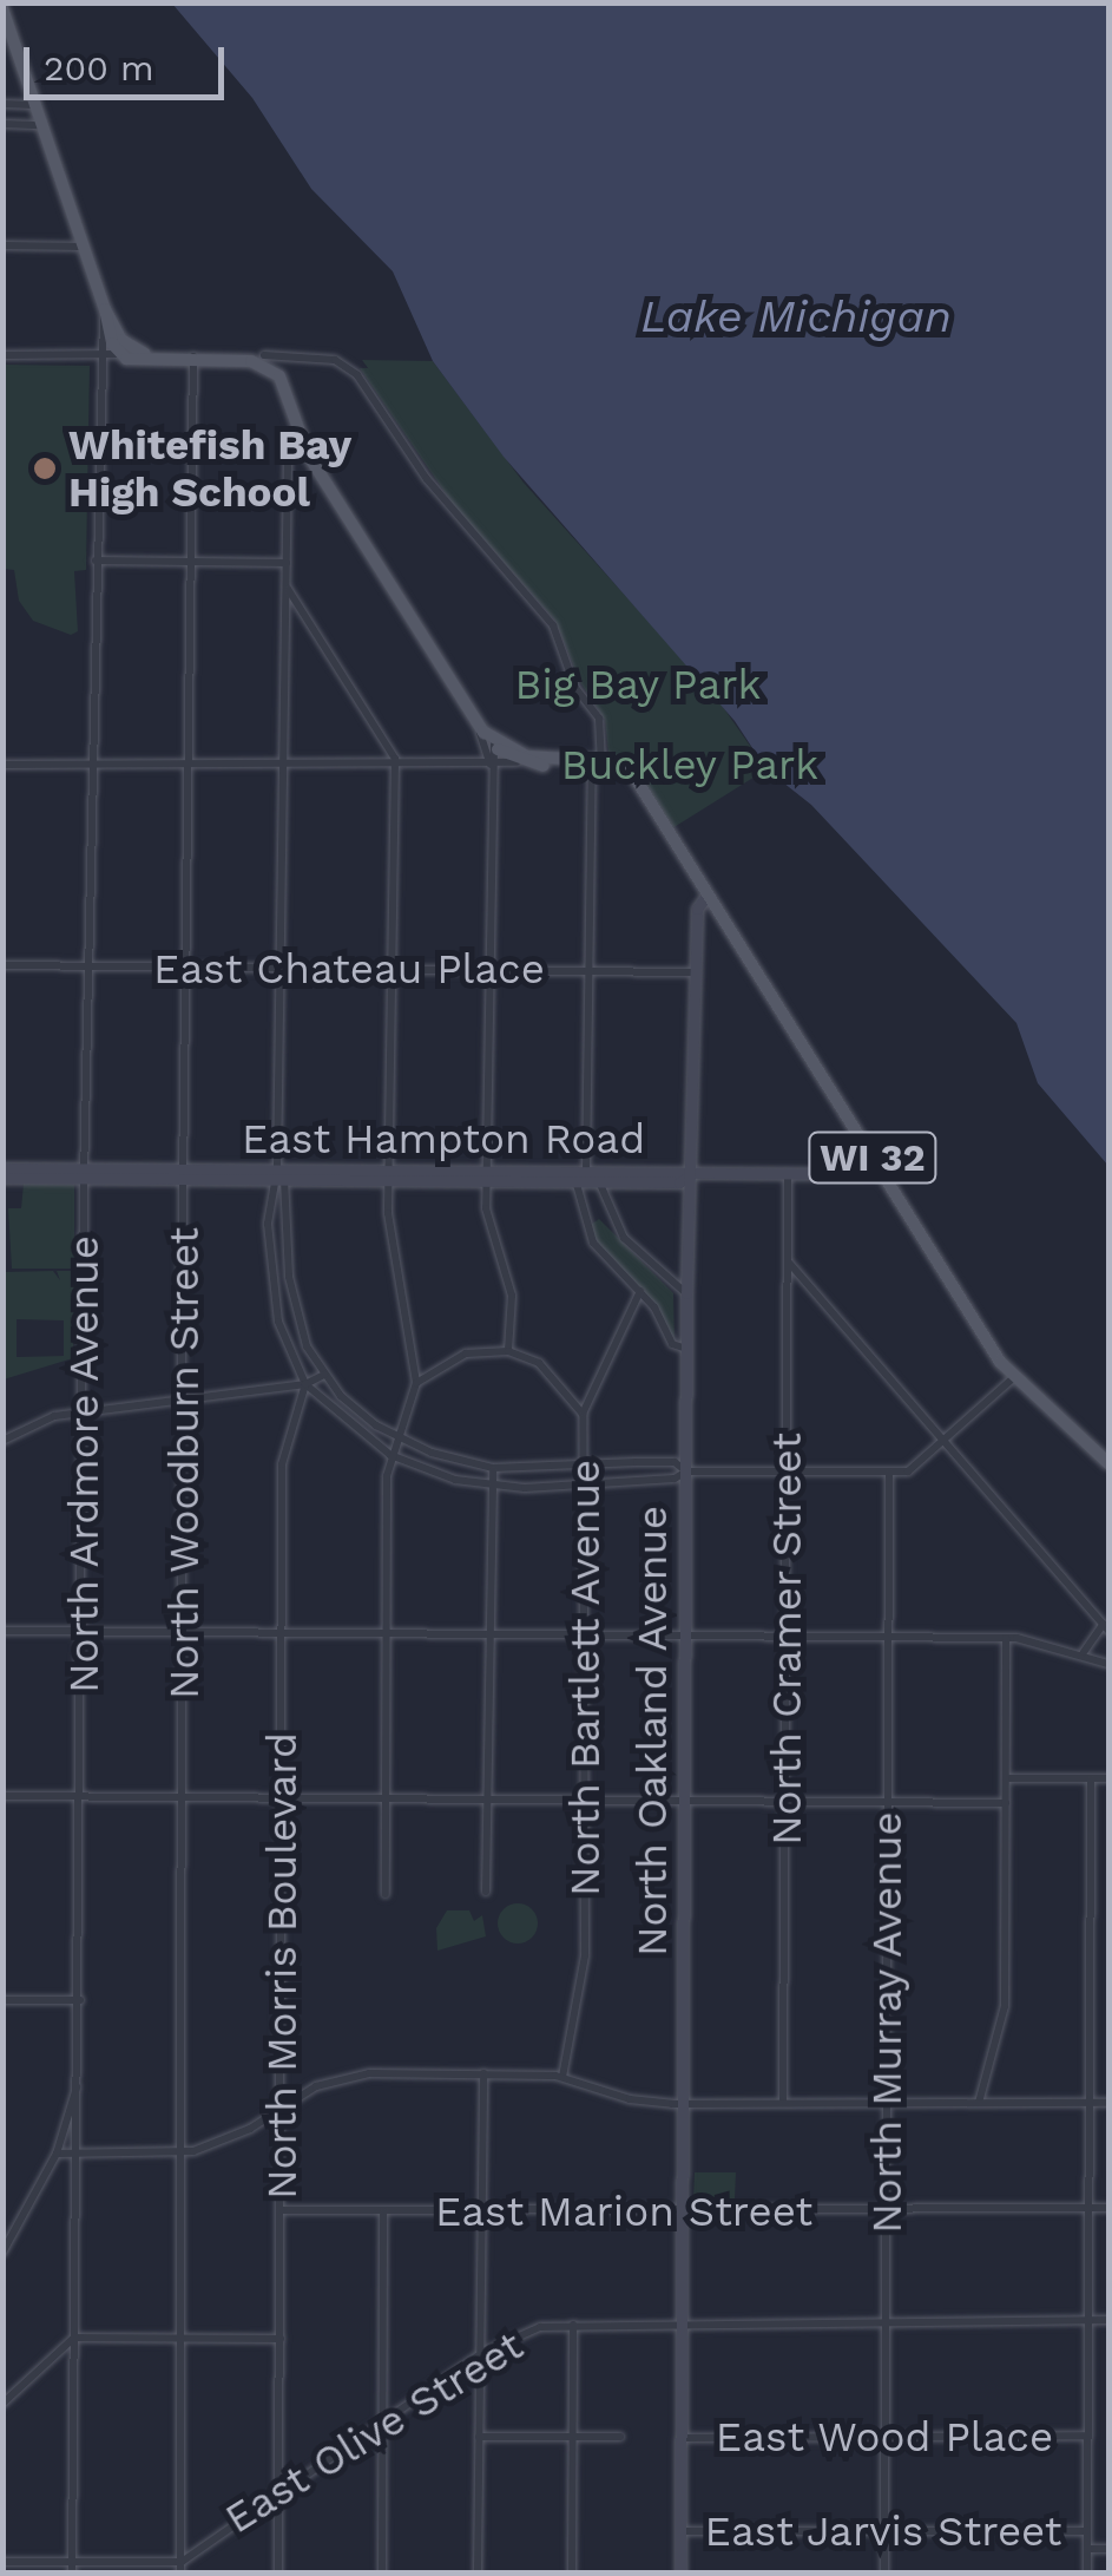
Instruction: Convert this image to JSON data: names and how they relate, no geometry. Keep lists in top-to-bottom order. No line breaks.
{"streets":{"main road":["East Hampton Road","WI 32","North Oakland Avenue"],"street":["East Chateau Place","North Woodburn Street","North Ardmore Avenue","North Cramer Street","North Bartlett Avenue","North Morris Boulevard","North Murray Avenue","East Marion Street","East Olive Street","East Wood Place","East Jarvis Street"]},"crossings":[["East Chateau Place","North Woodburn Street"],["East Chateau Place","North Ardmore Avenue"],["East Chateau Place","North Oakland Avenue"],["East Hampton Road","North Woodburn Street"],["East Hampton Road","North Ardmore Avenue"],["East Hampton Road","North Oakland Avenue"],["WI 32","North Oakland Avenue"],["North Woodburn Street","East Olive Street"],["North Ardmore Avenue","East Olive Street"],["North Oakland Avenue","East Marion Street"],["North Oakland Avenue","East Olive Street"],["North Oakland Avenue","East Wood Place"],["North Oakland Avenue","East Jarvis Street"],["North Morris Boulevard","East Marion Street"],["North Morris Boulevard","East Olive Street"],["North Murray Avenue","East Marion Street"],["North Murray Avenue","East Olive Street"],["North Murray Avenue","East Wood Place"],["North Murray Avenue","East Jarvis Street"]],"water":["Lake Michigan"],"parks":["Big Bay Park","Buckley Park"],"places":["Whitefish Bay High School"],"scale_bar":"200 m"}
